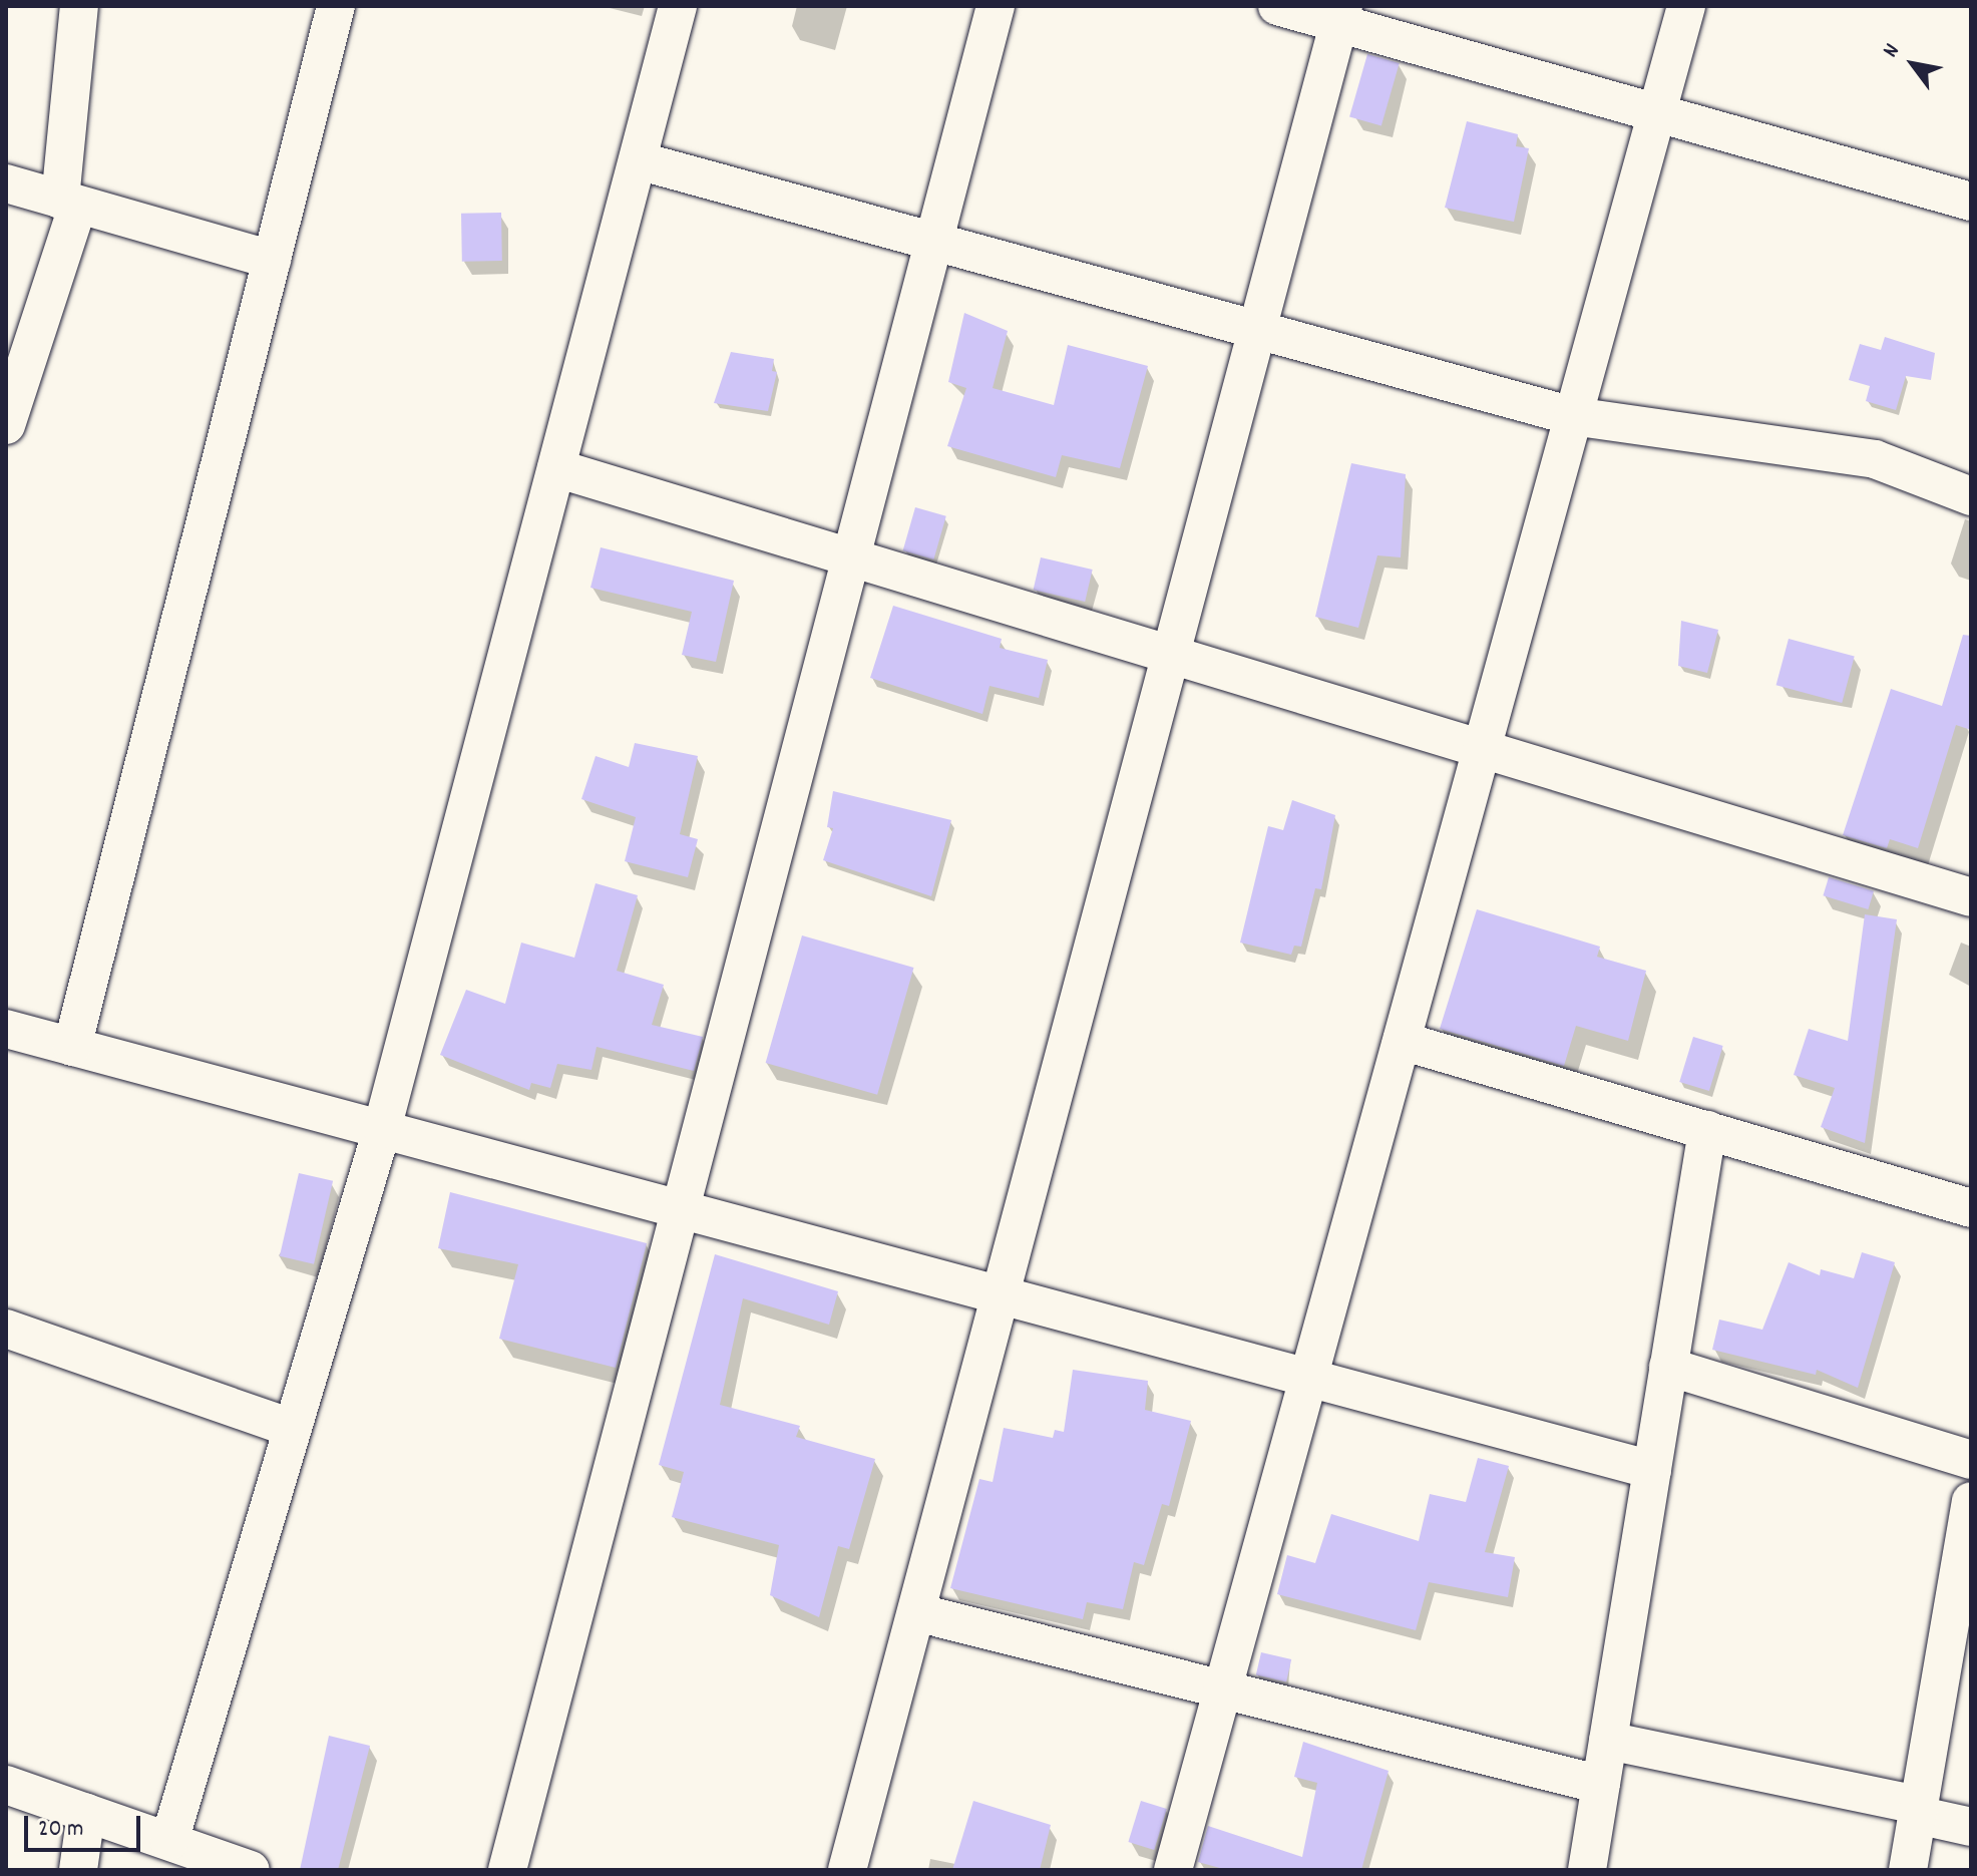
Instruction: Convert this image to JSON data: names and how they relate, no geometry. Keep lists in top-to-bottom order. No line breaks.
{"scale_bar":"20 m","north":"top left"}
